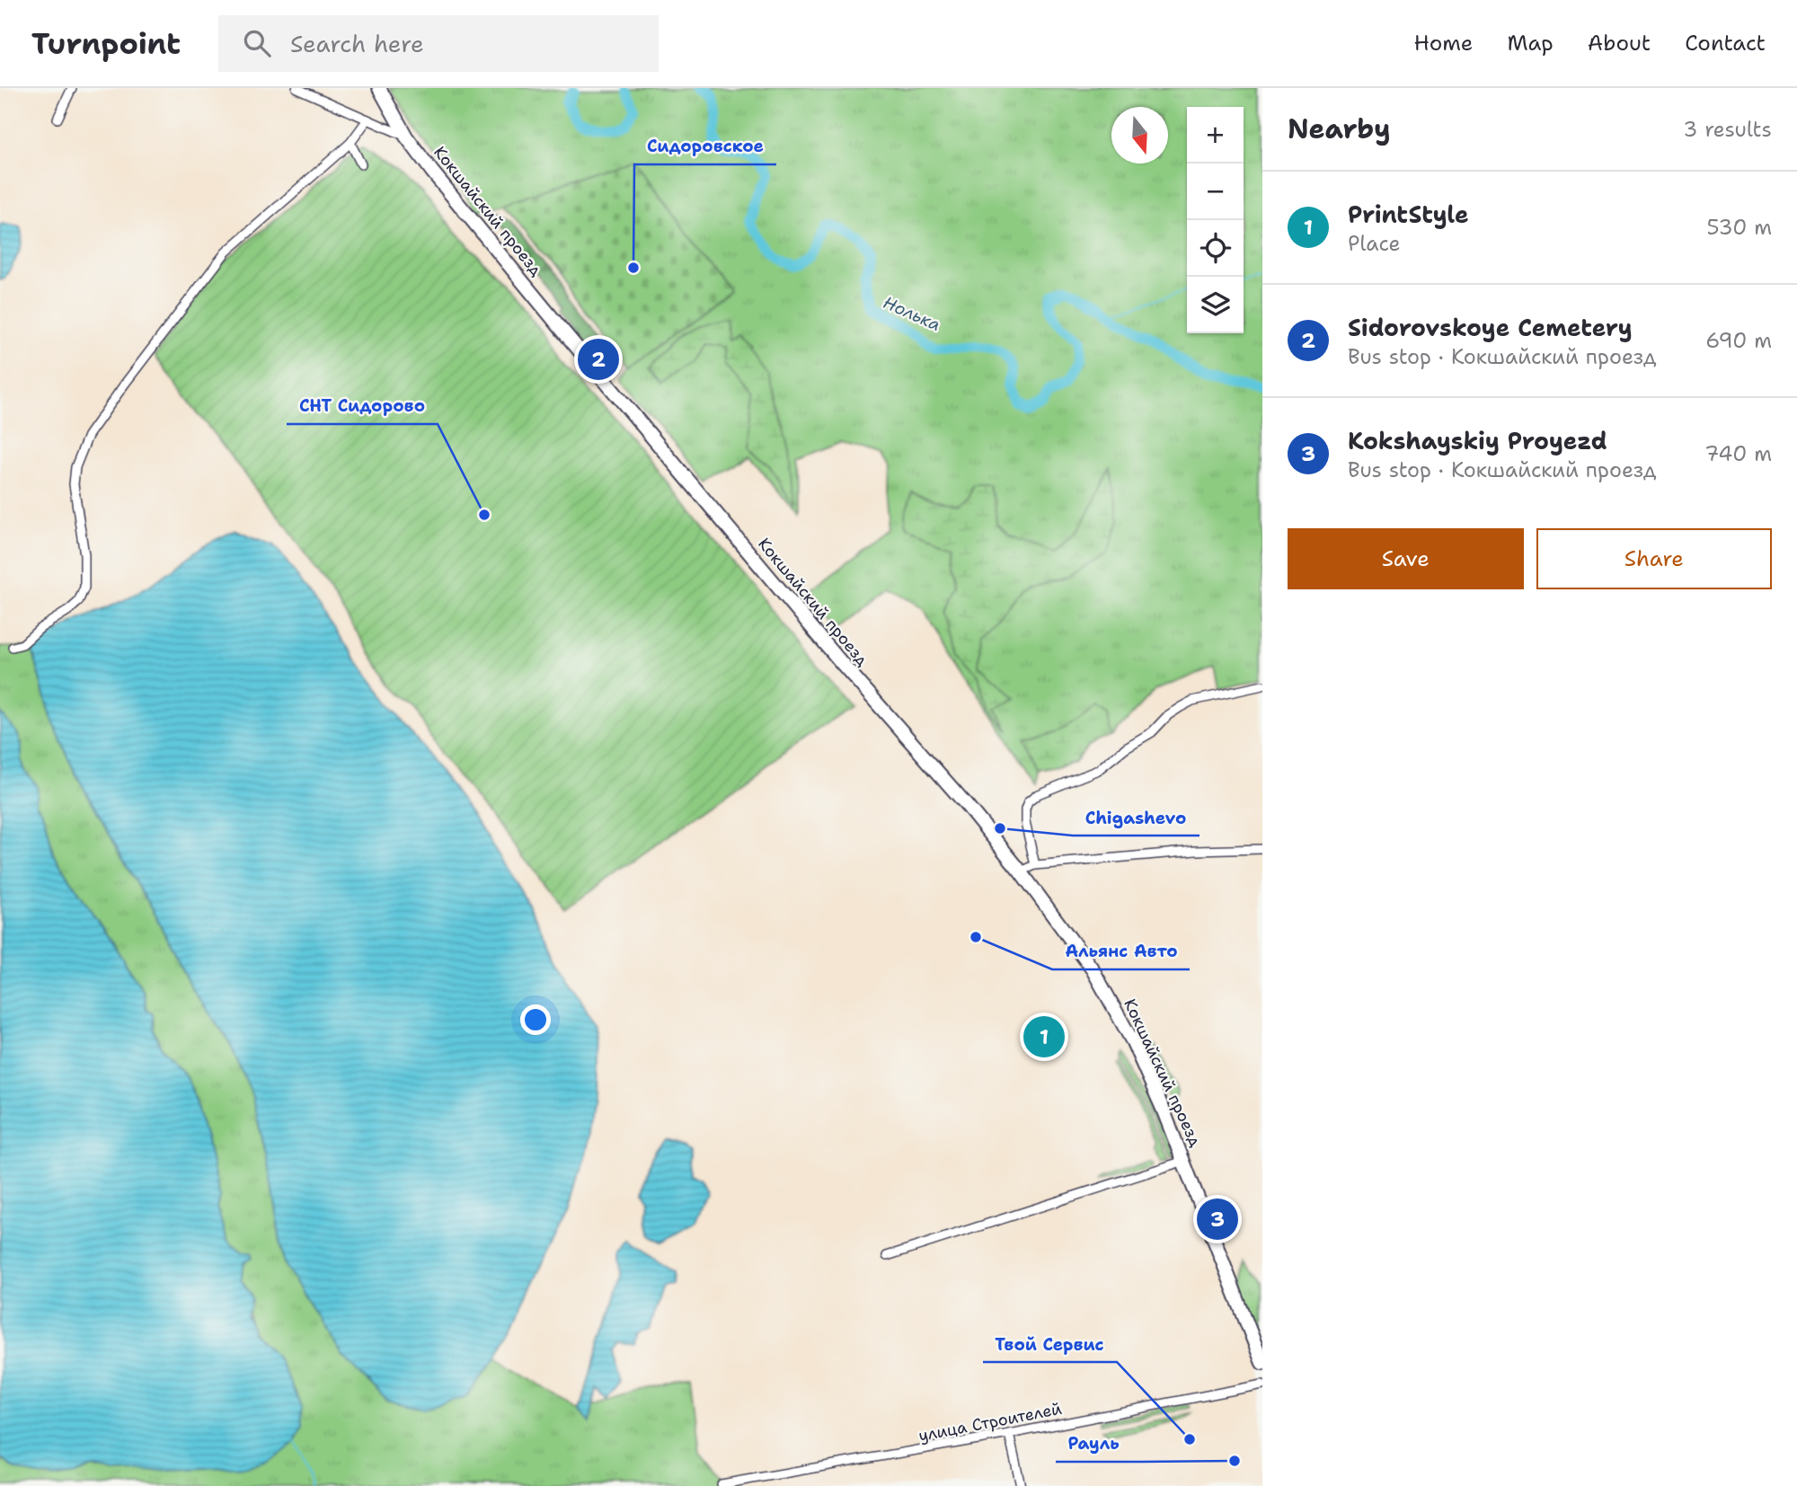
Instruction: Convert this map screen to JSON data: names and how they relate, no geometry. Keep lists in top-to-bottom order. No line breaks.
{"streets":{"main road":["Кокшайский проезд"],"street":["улица Строителей"]},"water":["Нолька"],"places":["Сидоровское","СНТ Сидорово","Chigashevo","Альянс Авто","Твой Сервис","Рауль"],"north":"bottom","page":{"header":"Turnpoint","search":"Search here","nav":["Home","Map","About","Contact"],"heading":["Nearby","3 results"],"map_buttons":["+","−"],"list":[{"mark":"1","name":"PrintStyle","note":"Place","value":"530 m"},{"mark":"2","name":"Sidorovskoye Cemetery","note":"Bus stop · Кокшайский проезд","value":"690 m"},{"mark":"3","name":"Kokshayskiy Proyezd","note":"Bus stop · Кокшайский проезд","value":"740 m"}],"pins":["2","1","3"],"buttons":["Save","Share"]}}
